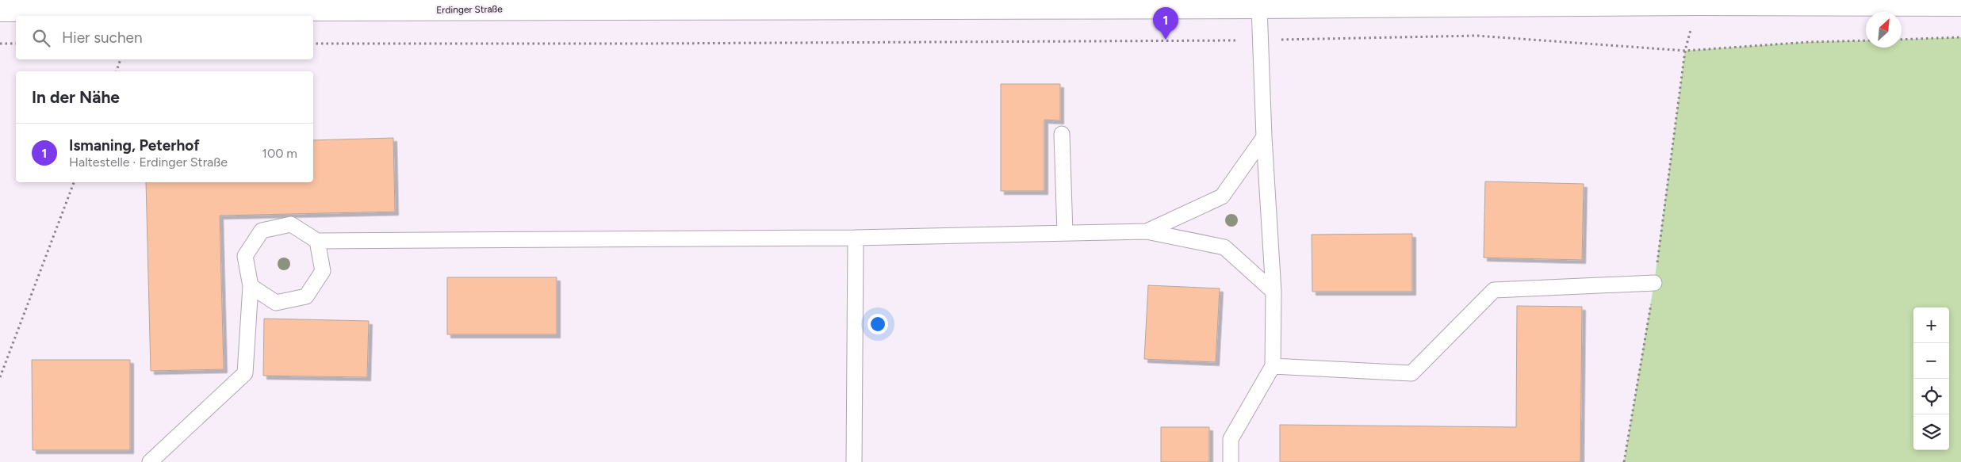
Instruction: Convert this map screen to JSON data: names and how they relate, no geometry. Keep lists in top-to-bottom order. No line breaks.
{"streets":{"main road":["Erdinger Straße"]},"north":"top right","page":{"pins":"1","search":"Hier suchen","heading":"In der Nähe","list":[{"mark":"1","name":"Ismaning, Peterhof","note":"Haltestelle · Erdinger Straße","value":"100 m"}],"map_buttons":["+","−"]}}
